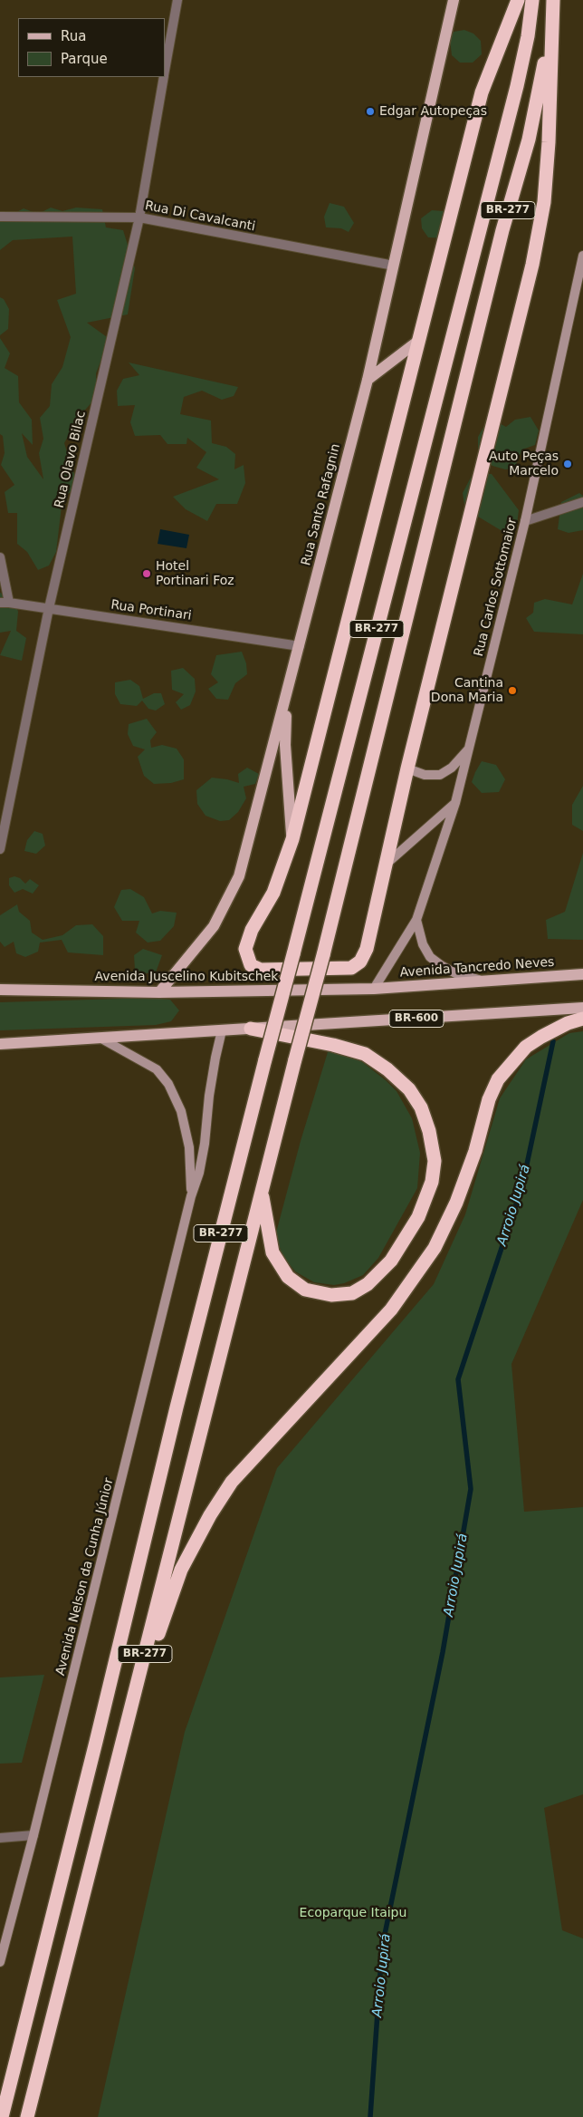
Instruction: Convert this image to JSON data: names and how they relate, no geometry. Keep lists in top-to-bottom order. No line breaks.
{"streets":{"highway":["BR-277"],"main road":["Rua Santo Rafagnin","Avenida Tancredo Neves","Avenida Juscelino Kubitschek","BR-600"],"street":["Rua Di Cavalcanti","Rua Olavo Bilac","Rua Carlos Sottomaior","Rua Portinari","Avenida Nelson da Cunha Júnior"]},"crossings":[["Rua Di Cavalcanti","Rua Olavo Bilac"],["Rua Di Cavalcanti","Rua Santo Rafagnin"],["Rua Olavo Bilac","Rua Portinari"],["Rua Santo Rafagnin","Rua Portinari"],["Rua Santo Rafagnin","Avenida Juscelino Kubitschek"],["Rua Carlos Sottomaior","Avenida Tancredo Neves"],["Rua Carlos Sottomaior","Avenida Juscelino Kubitschek"],["Avenida Tancredo Neves","Avenida Juscelino Kubitschek"]],"water":["Arroio Jupirá"],"parks":["Ecoparque Itaipu"],"places":["Edgar Autopeças","Auto Peças Marcelo","Hotel Portinari Foz","Cantina Dona Maria"],"legend":["Rua","Parque"]}
